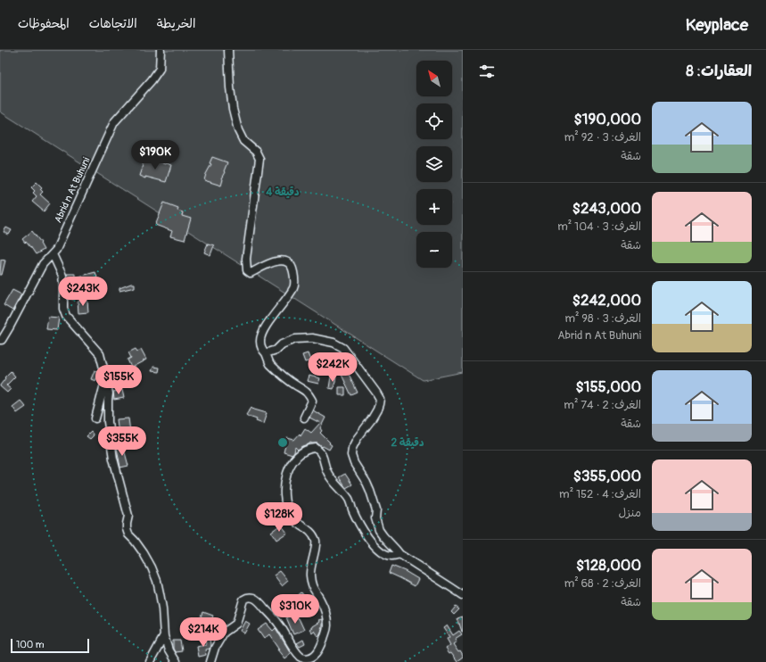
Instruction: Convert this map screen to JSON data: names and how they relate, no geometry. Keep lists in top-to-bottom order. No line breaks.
{"streets":{"street":["Abrid n At Buhuni"]},"scale_bar":"100 m","north":"top left","page":{"header":"Keyplace","nav":["الخريطة","الاتجاهات","المحفوظات"],"heading":"العقارات: 8","map_buttons":["+","−"],"list":[{"name":"$190,000","note":"الغرف: 3 · 92 m² · شقة"},{"name":"$243,000","note":"الغرف: 3 · 104 m² · شقة"},{"name":"$242,000","note":"الغرف: 3 · 98 m² · Abrid n At Buhuni"},{"name":"$155,000","note":"الغرف: 2 · 74 m² · شقة"},{"name":"$355,000","note":"الغرف: 4 · 152 m² · منزل"},{"name":"$128,000","note":"الغرف: 2 · 68 m² · شقة"}],"price":["$190K","$243K","$242K","$155K","$355K","$128K","$310K","$214K"],"scale":"100 m"},"rings":["4 دقيقة","2 دقيقة"]}
